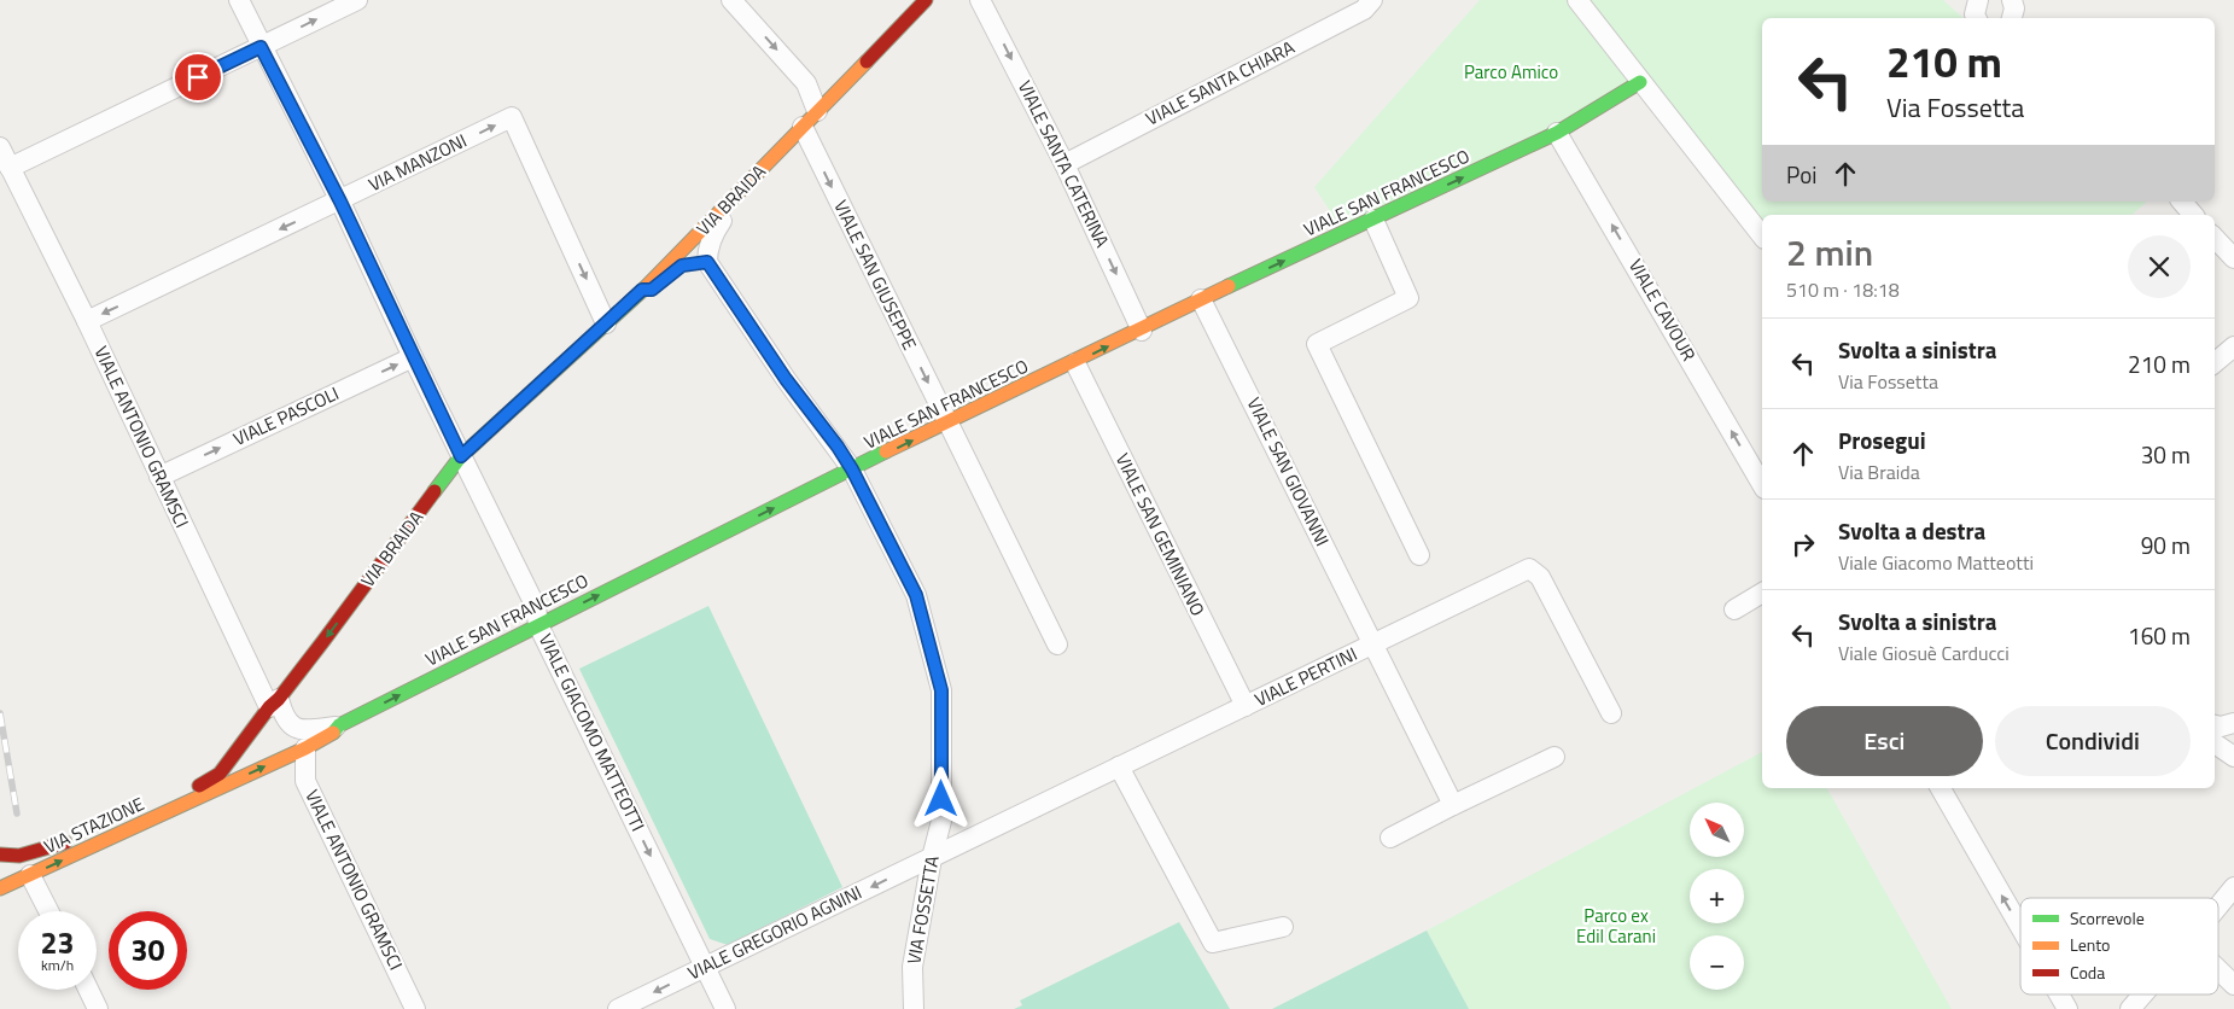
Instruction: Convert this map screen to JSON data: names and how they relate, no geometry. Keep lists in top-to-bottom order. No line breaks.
{"streets":{"street":["VIALE SANTA CHIARA","VIA MANZONI","VIALE SANTA CATERINA","VIALE SAN FRANCESCO","VIA BRAIDA","VIALE SAN GIUSEPPE","VIALE CAVOUR","VIALE PASCOLI","VIALE ANTONIO GRAMSCI","VIALE SAN GIOVANNI","VIALE SAN GEMINIANO","VIALE PERTINI","VIALE GIACOMO MATTEOTTI","VIA STAZIONE","VIA FOSSETTA","VIALE GREGORIO AGNINI"]},"crossings":[["VIALE SANTA CHIARA","VIALE SANTA CATERINA"],["VIA MANZONI","VIA BRAIDA"],["VIA MANZONI","VIALE ANTONIO GRAMSCI"],["VIA MANZONI","VIALE GIACOMO MATTEOTTI"],["VIALE SANTA CATERINA","VIALE SAN FRANCESCO"],["VIALE SAN FRANCESCO","VIA BRAIDA"],["VIALE SAN FRANCESCO","VIALE SAN GIUSEPPE"],["VIALE SAN FRANCESCO","VIALE CAVOUR"],["VIALE SAN FRANCESCO","VIALE ANTONIO GRAMSCI"],["VIALE SAN FRANCESCO","VIALE SAN GIOVANNI"],["VIALE SAN FRANCESCO","VIALE SAN GEMINIANO"],["VIALE SAN FRANCESCO","VIALE GIACOMO MATTEOTTI"],["VIALE SAN FRANCESCO","VIA STAZIONE"],["VIALE SAN FRANCESCO","VIA FOSSETTA"],["VIA BRAIDA","VIALE SAN GIUSEPPE"],["VIA BRAIDA","VIALE ANTONIO GRAMSCI"],["VIA BRAIDA","VIALE GIACOMO MATTEOTTI"],["VIA BRAIDA","VIA STAZIONE"],["VIALE PASCOLI","VIALE ANTONIO GRAMSCI"],["VIALE PASCOLI","VIALE GIACOMO MATTEOTTI"],["VIALE SAN GIOVANNI","VIALE PERTINI"],["VIALE SAN GEMINIANO","VIALE PERTINI"],["VIALE PERTINI","VIA FOSSETTA"],["VIALE PERTINI","VIALE GREGORIO AGNINI"],["VIALE GIACOMO MATTEOTTI","VIALE GREGORIO AGNINI"],["VIA FOSSETTA","VIALE GREGORIO AGNINI"]],"one_way":["VIALE SANTA CATERINA","VIALE SAN FRANCESCO","VIALE SAN GIUSEPPE","VIALE PASCOLI","VIALE GREGORIO AGNINI"],"parks":["Parco Amico","Parco ex Edil Carani"],"legend":["Scorrevole","Lento","Coda"],"north":"top left","page":{"turn":["210 m","Via Fossetta"],"then":"Poi","heading":["2 min","510 m · 18:18"],"list":[{"name":"Svolta a sinistra","note":"Via Fossetta","value":"210 m"},{"name":"Prosegui","note":"Via Braida","value":"30 m"},{"name":"Svolta a destra","note":"Viale Giacomo Matteotti","value":"90 m"},{"name":"Svolta a sinistra","note":"Viale Giosuè Carducci","value":"160 m"}],"buttons":["Esci","Condividi"],"map_buttons":["+","−"],"speed":"23 km/h","limit":"30"}}
